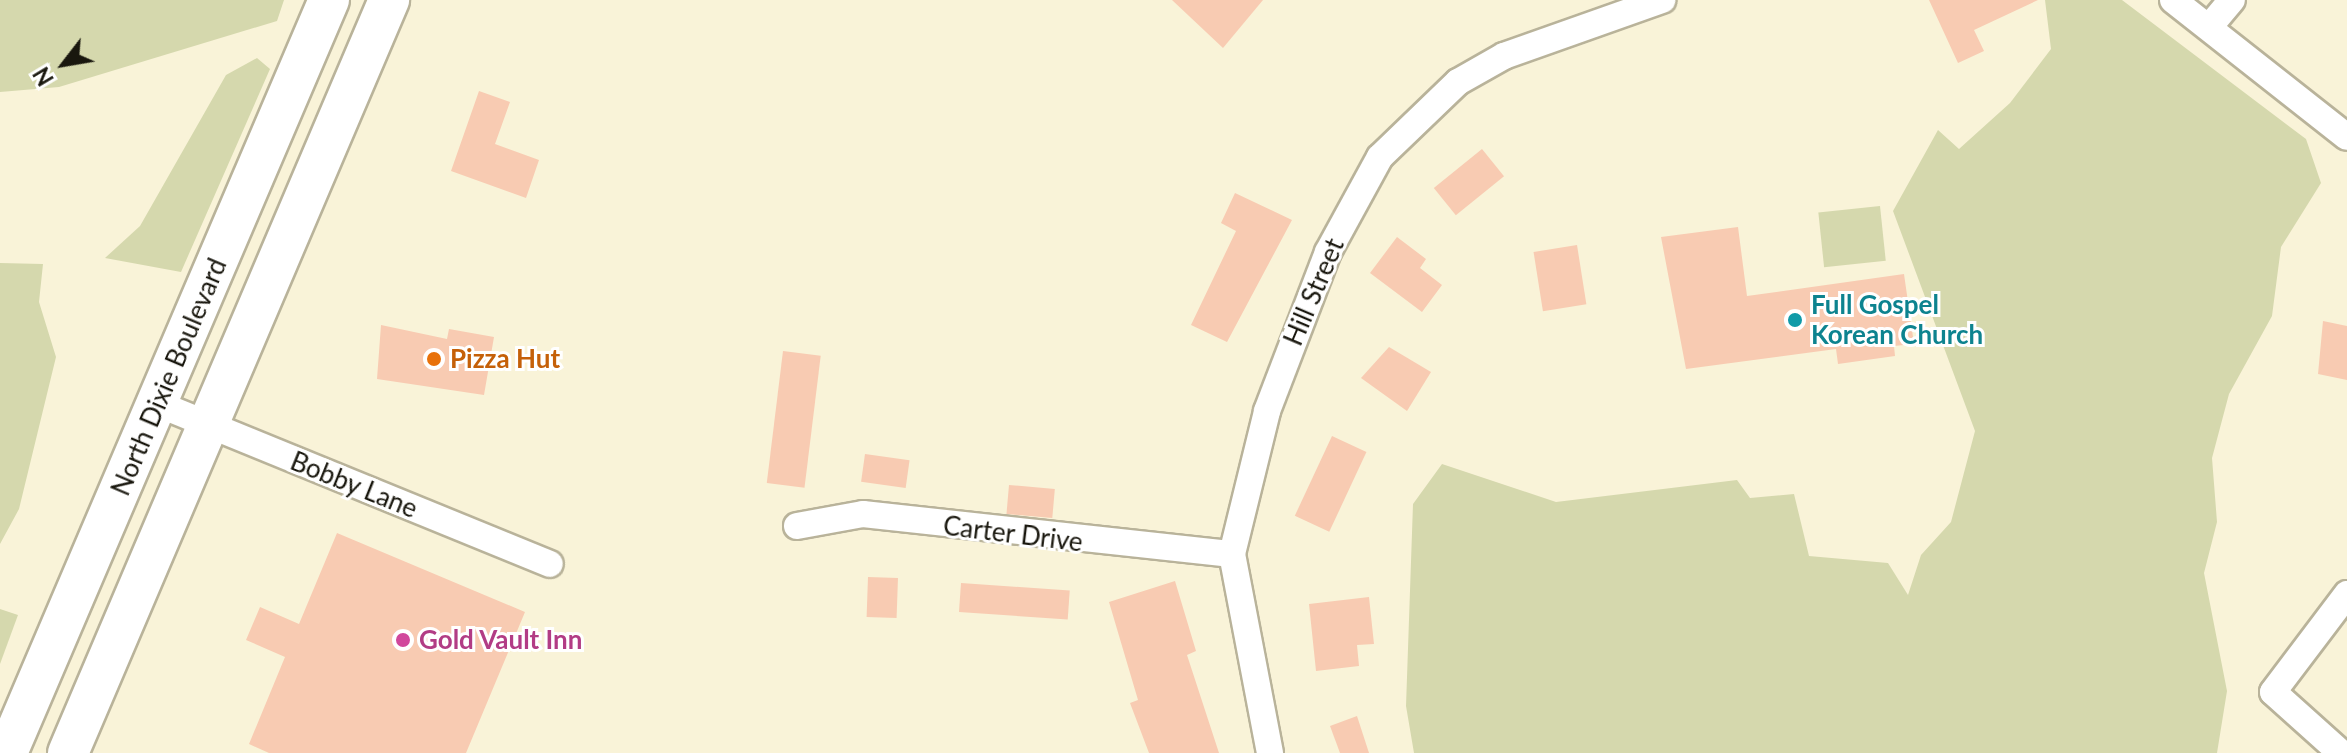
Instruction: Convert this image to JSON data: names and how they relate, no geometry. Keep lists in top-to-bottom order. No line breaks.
{"streets":{"highway":["North Dixie Boulevard"],"street":["Hill Street","Bobby Lane","Carter Drive"]},"crossings":[["Hill Street","Carter Drive"],["North Dixie Boulevard","Bobby Lane"]],"places":["Full Gospel Korean Church","Pizza Hut","Gold Vault Inn"],"north":"bottom left"}
